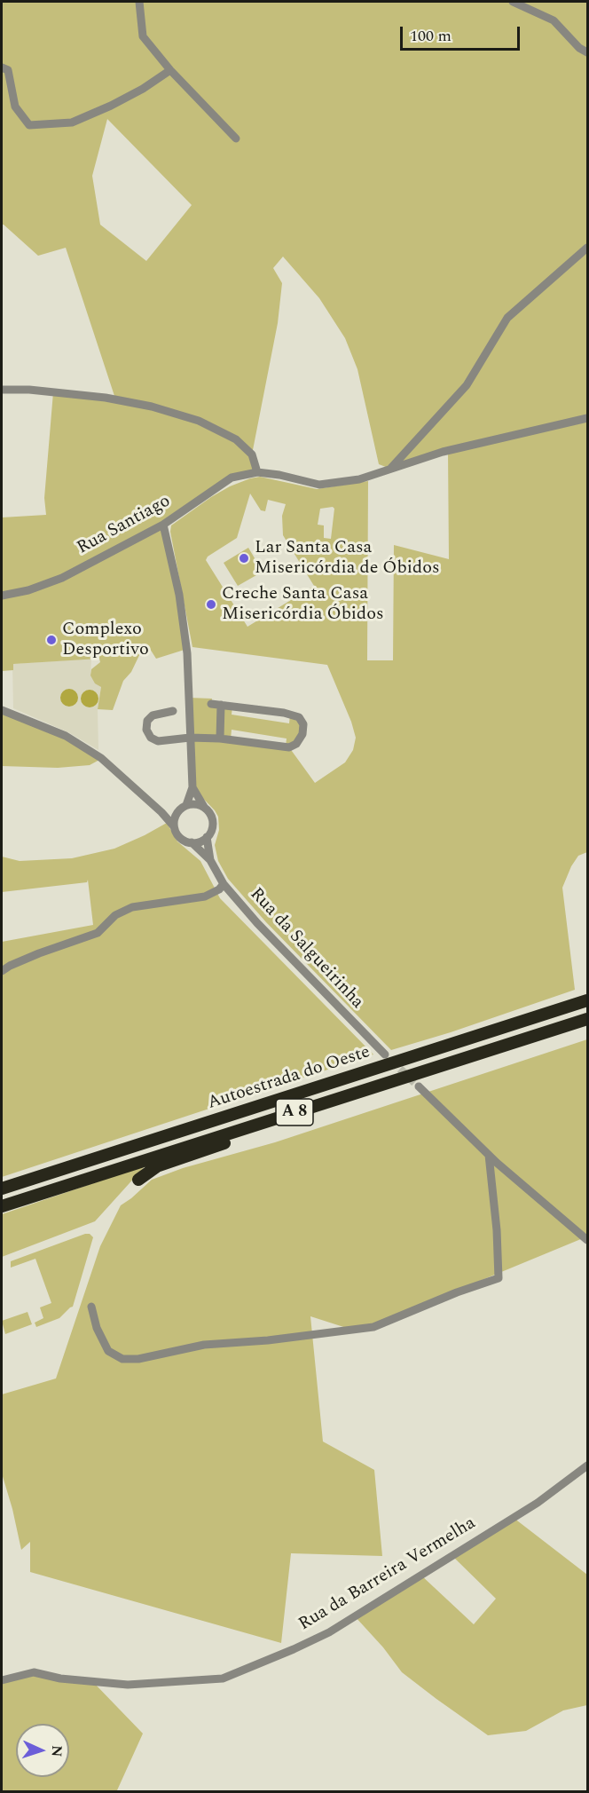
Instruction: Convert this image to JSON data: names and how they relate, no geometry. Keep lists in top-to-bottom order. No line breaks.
{"streets":{"highway":["Autoestrada do Oeste","A 8"],"street":["Rua Santiago","Rua da Salgueirinha","Rua da Barreira Vermelha"]},"places":["Lar Santa Casa Misericórdia de Óbidos","Creche Santa Casa Misericórdia Óbidos","Complexo Desportivo"],"scale_bar":"100 m","north":"right"}
